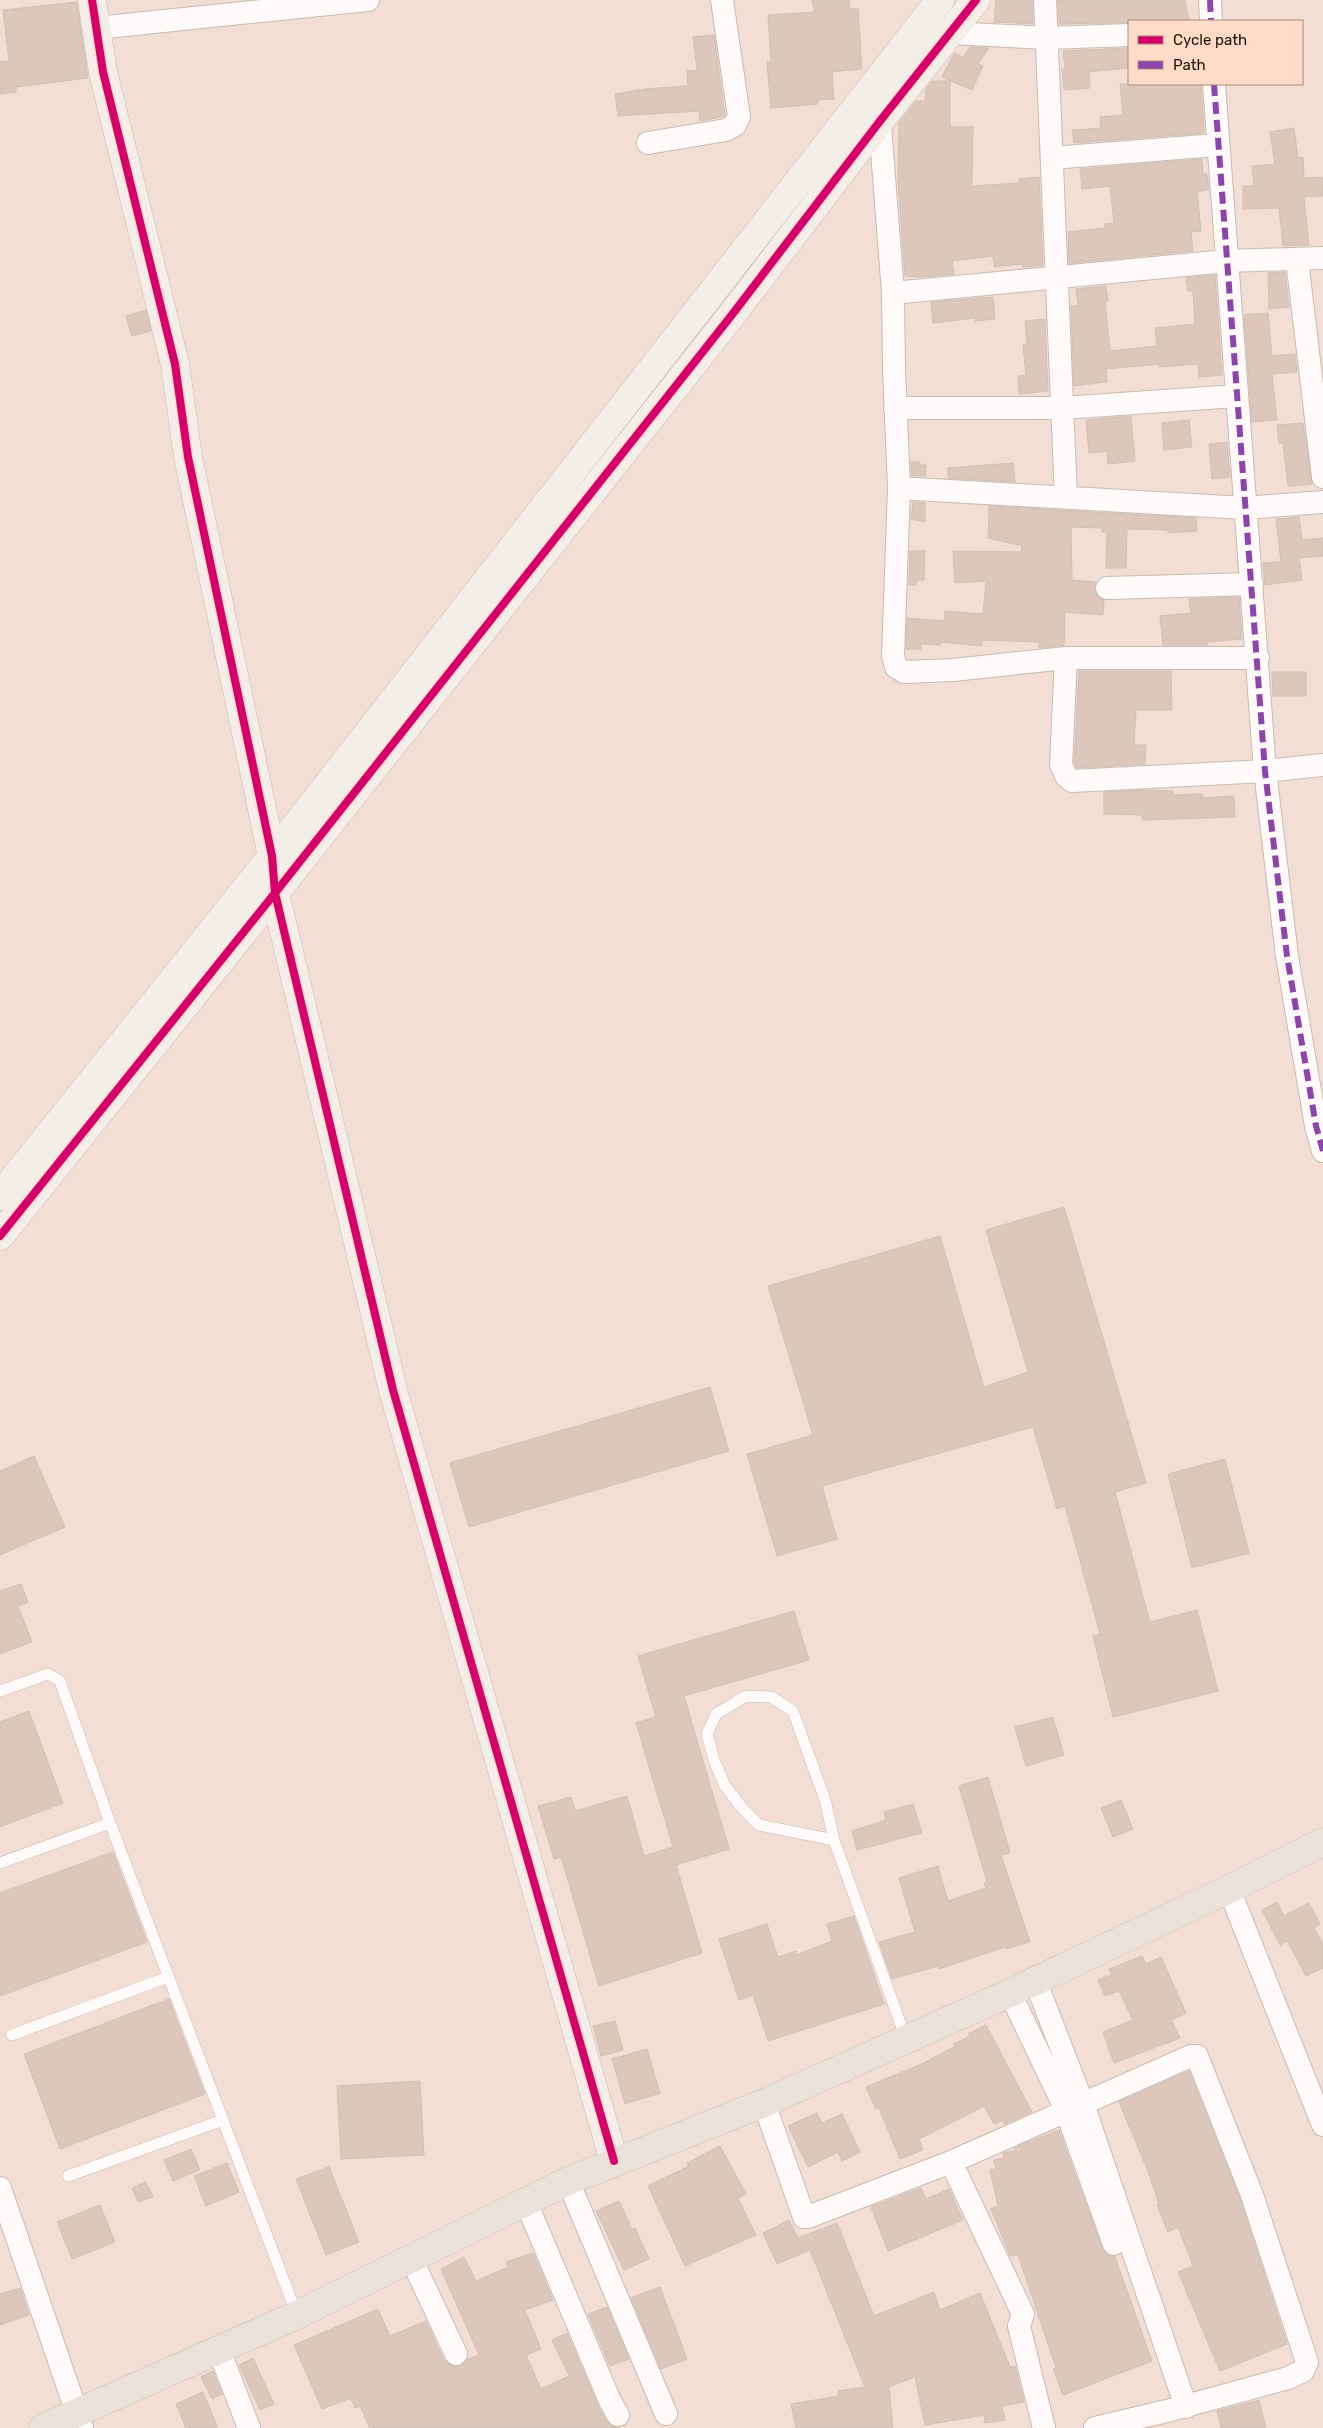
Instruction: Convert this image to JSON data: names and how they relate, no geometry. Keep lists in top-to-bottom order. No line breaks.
{"legend":["Cycle path","Path"]}
